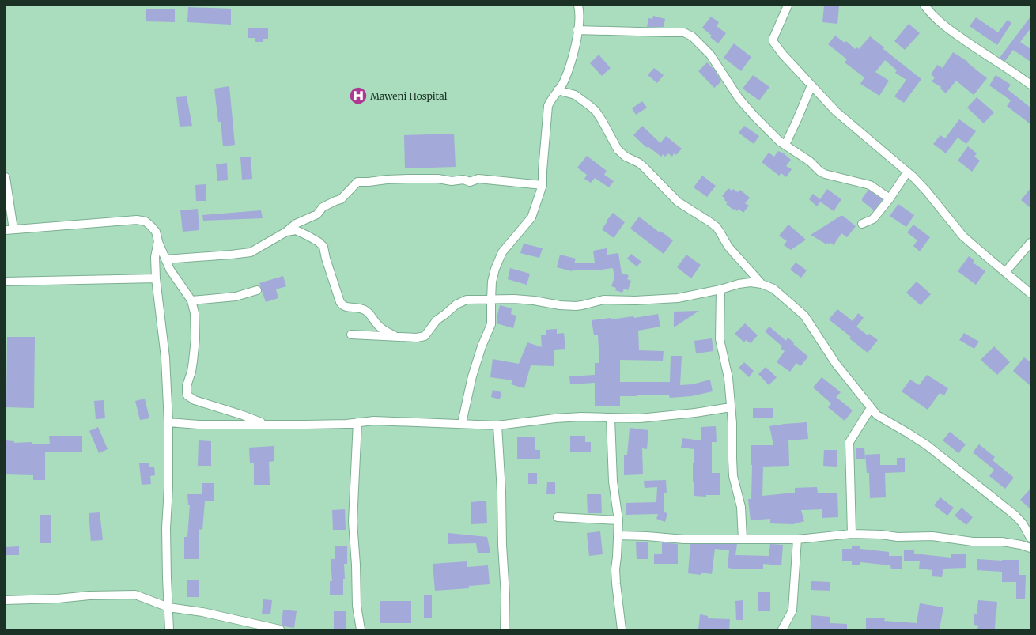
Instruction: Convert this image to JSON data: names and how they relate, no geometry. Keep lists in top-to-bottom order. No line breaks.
{"places":{"hospital":["Maweni Hospital"]}}
